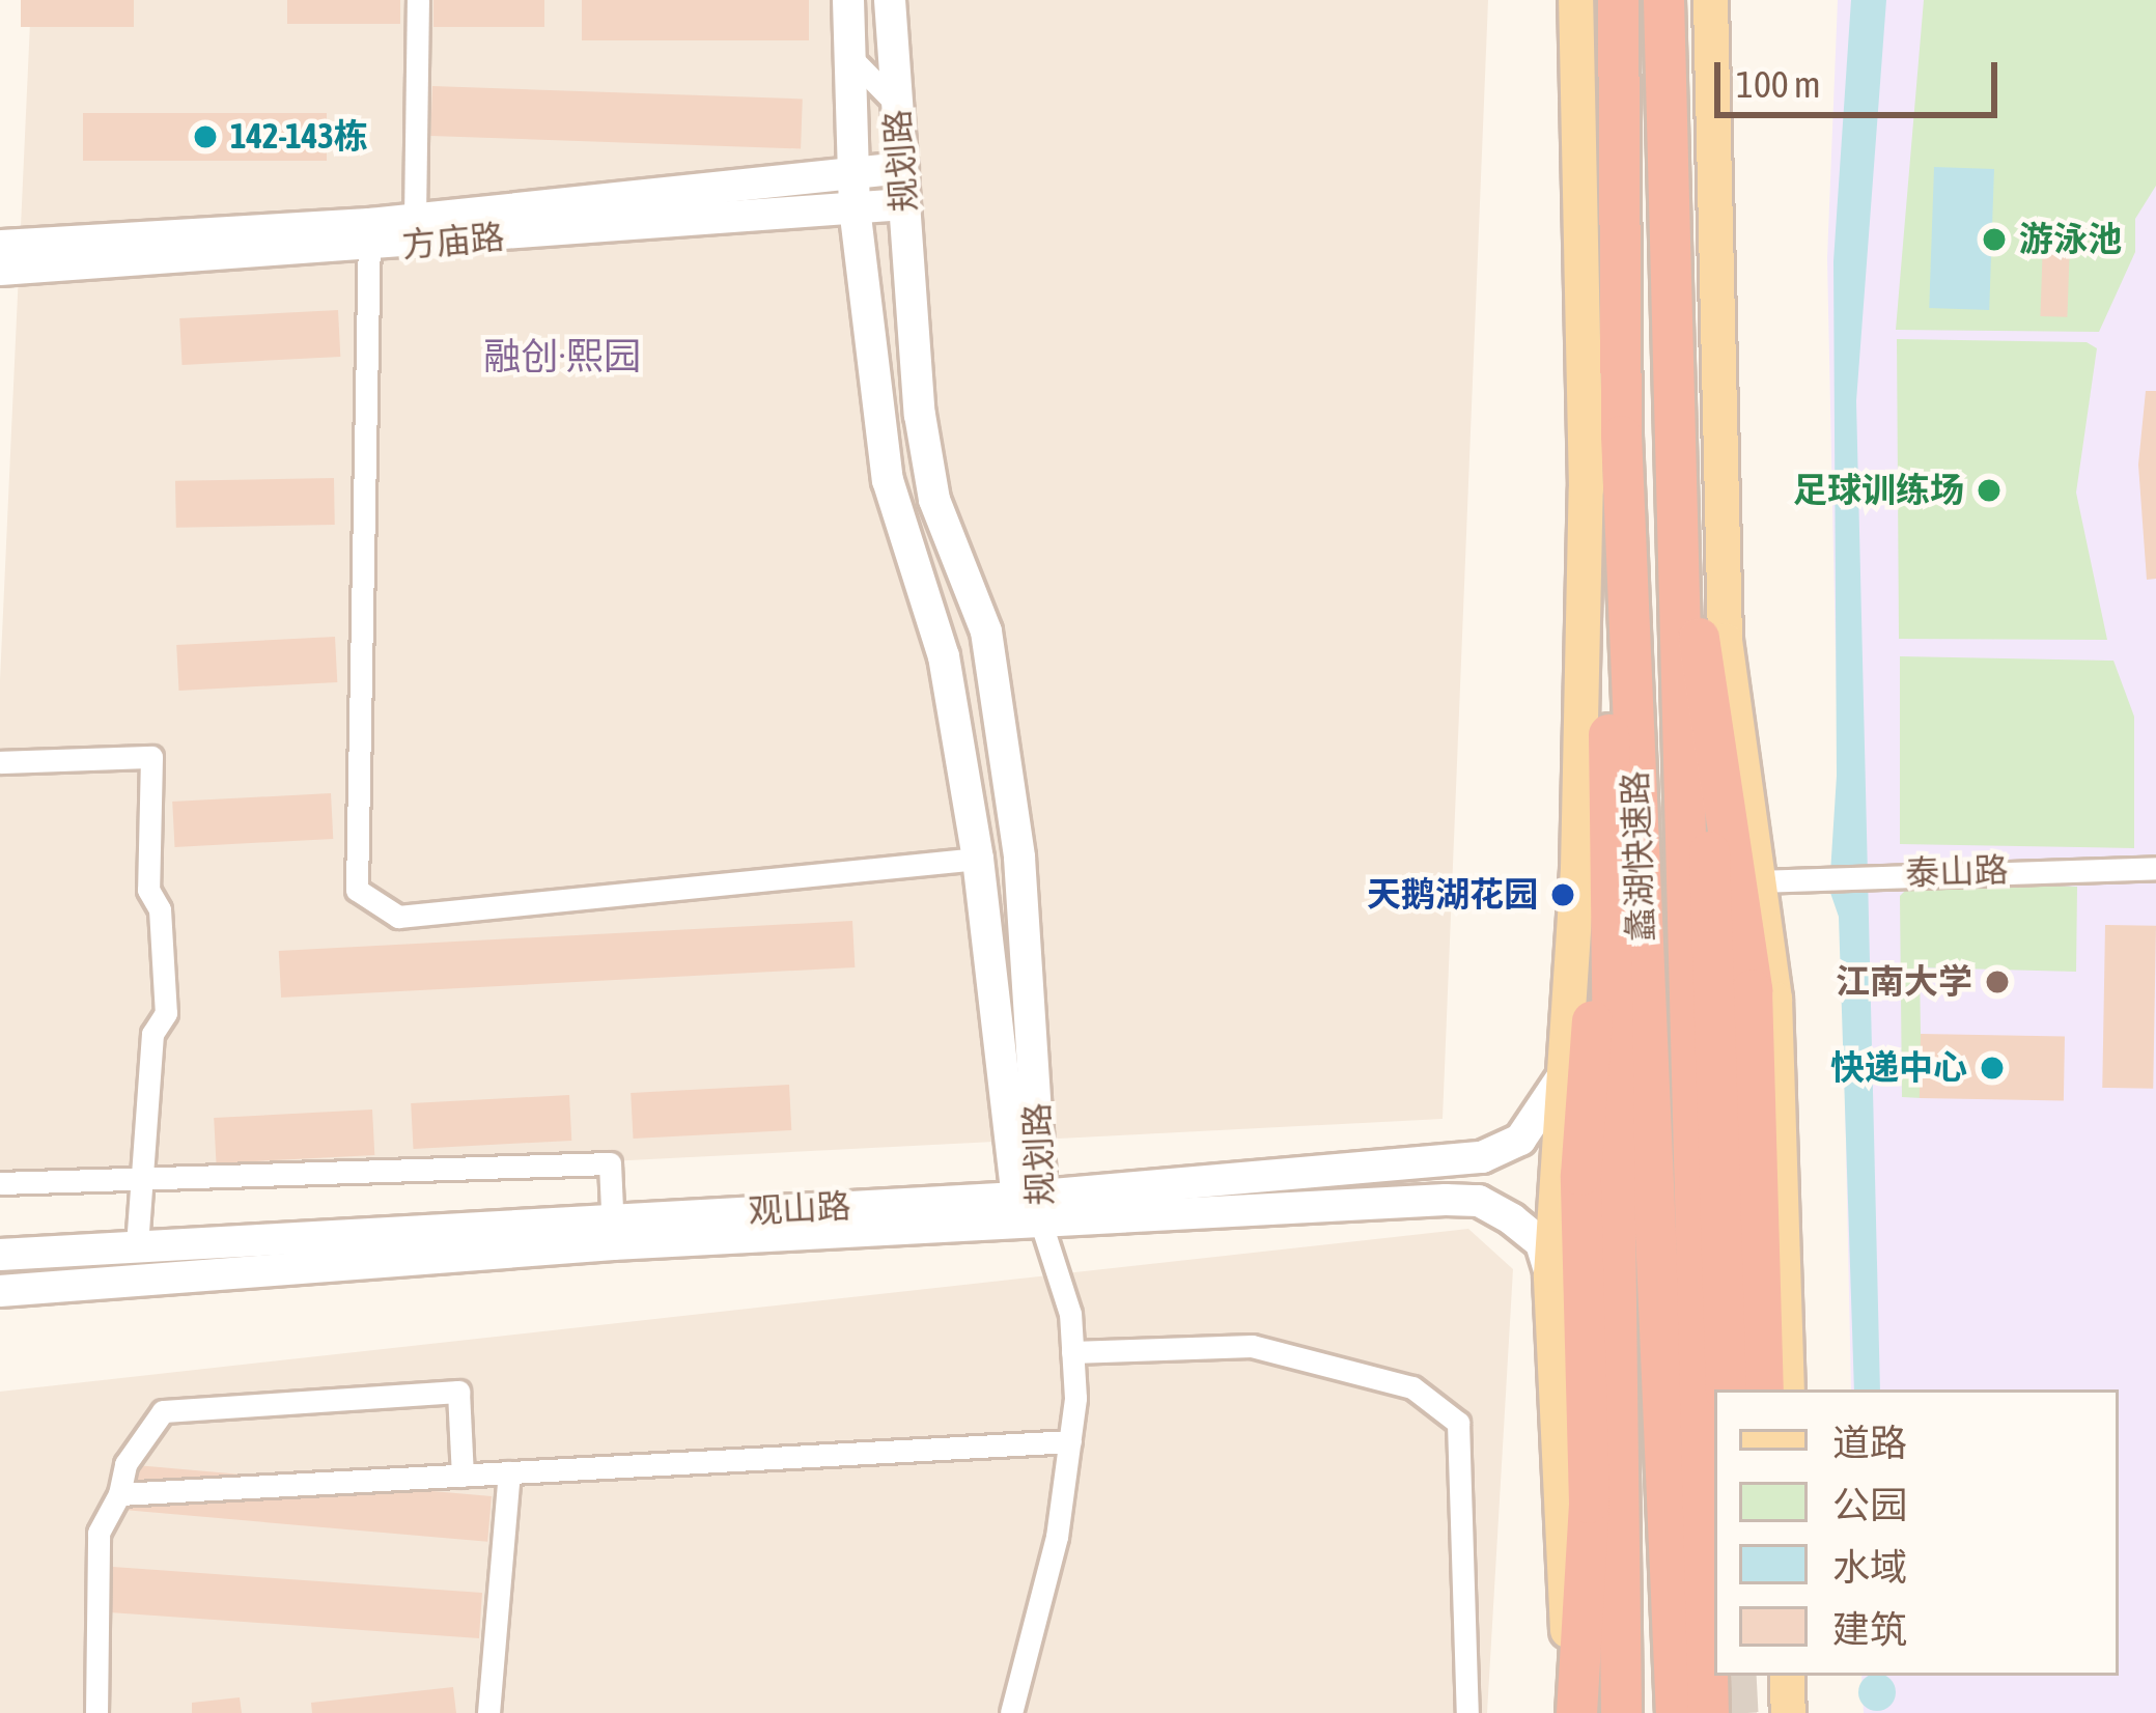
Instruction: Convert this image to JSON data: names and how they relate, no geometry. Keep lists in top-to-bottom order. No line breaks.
{"streets":{"highway":["蠡湖快速路"],"street":["规划路","方庙路","泰山路","观山路"]},"crossings":[["规划路","方庙路"],["规划路","观山路"]],"districts":["融创·熙园"],"places":["142-143栋","游泳池","足球训练场","天鹅湖花园","江南大学","快递中心"],"legend":["道路","公园","水域","建筑"],"scale_bar":"100 m"}
